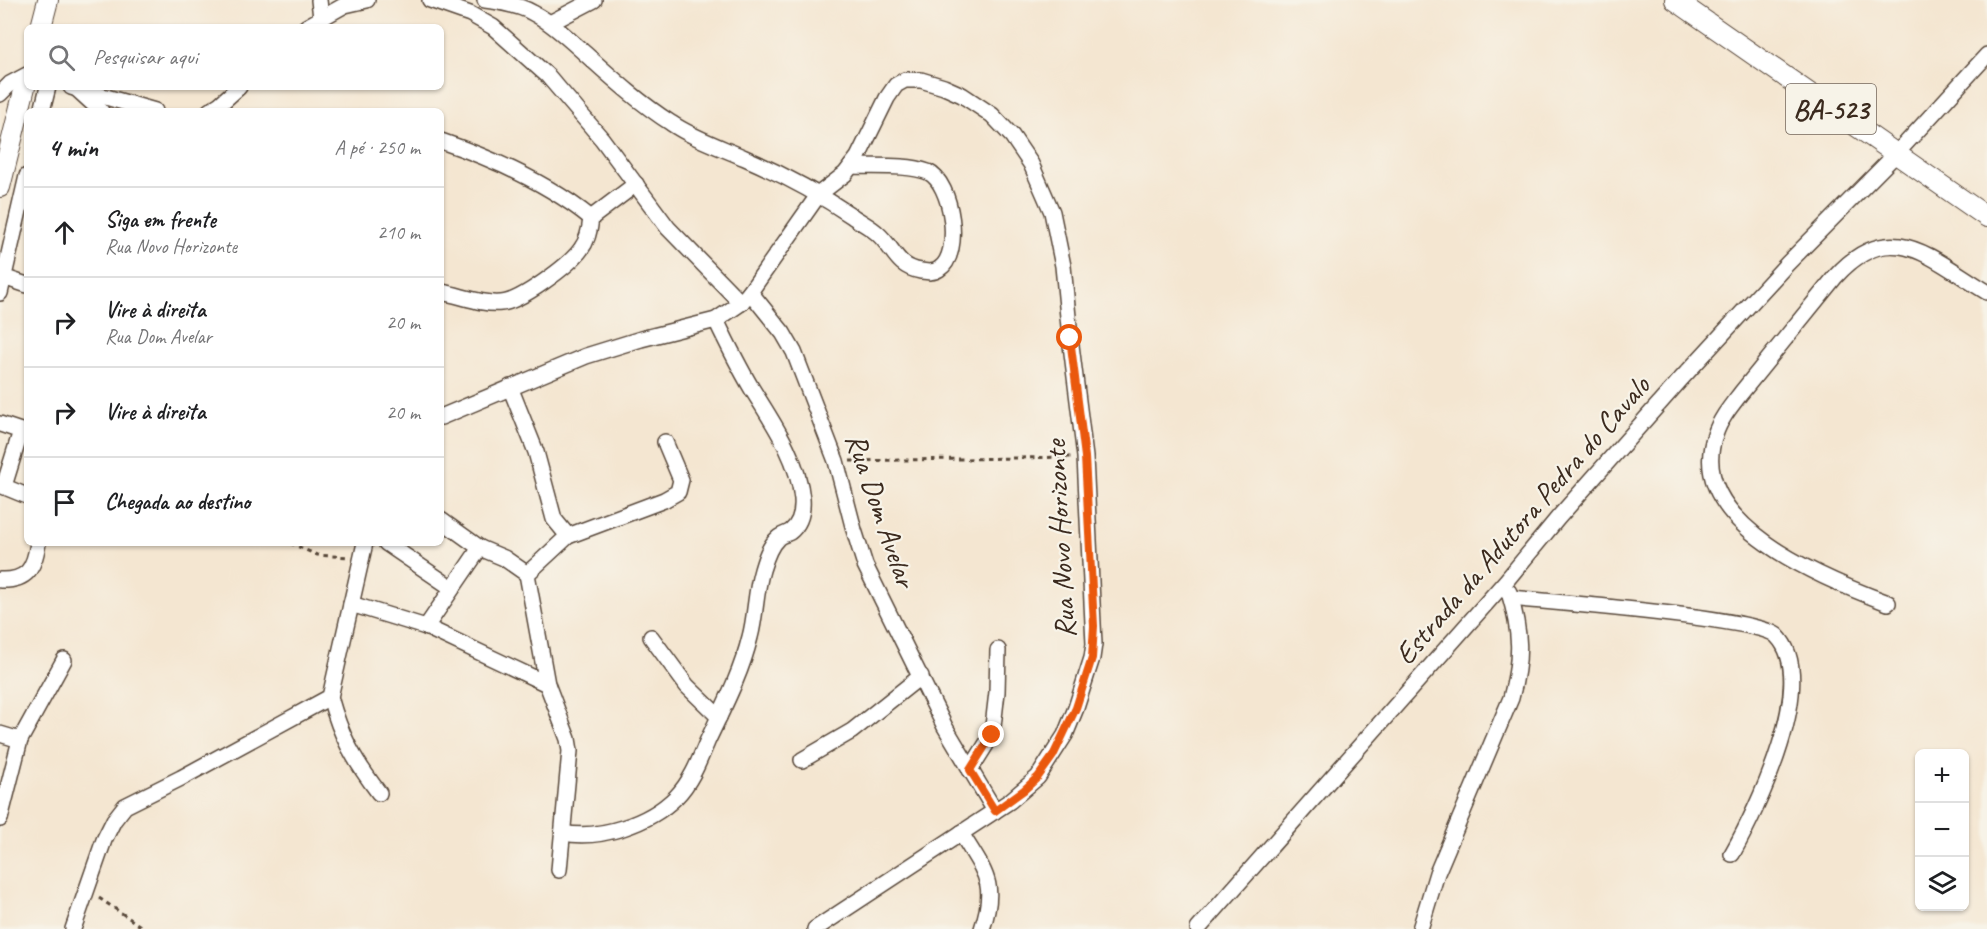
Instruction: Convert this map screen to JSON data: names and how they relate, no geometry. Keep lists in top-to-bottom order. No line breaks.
{"streets":{"main road":["BA-523"],"street":["Rua Dom Avelar","Estrada da Adutora Pedra do Cavalo","Rua Novo Horizonte"]},"crossings":[["BA-523","Estrada da Adutora Pedra do Cavalo"],["Rua Dom Avelar","Rua Novo Horizonte"]],"page":{"search":"Pesquisar aqui","heading":["4 min","A pé · 250 m"],"list":[["Siga em frente","Rua Novo Horizonte","210 m"],["Vire à direita","Rua Dom Avelar","20 m"],["Vire à direita","20 m"],"Chegada ao destino"],"map_buttons":["+","−"]}}
